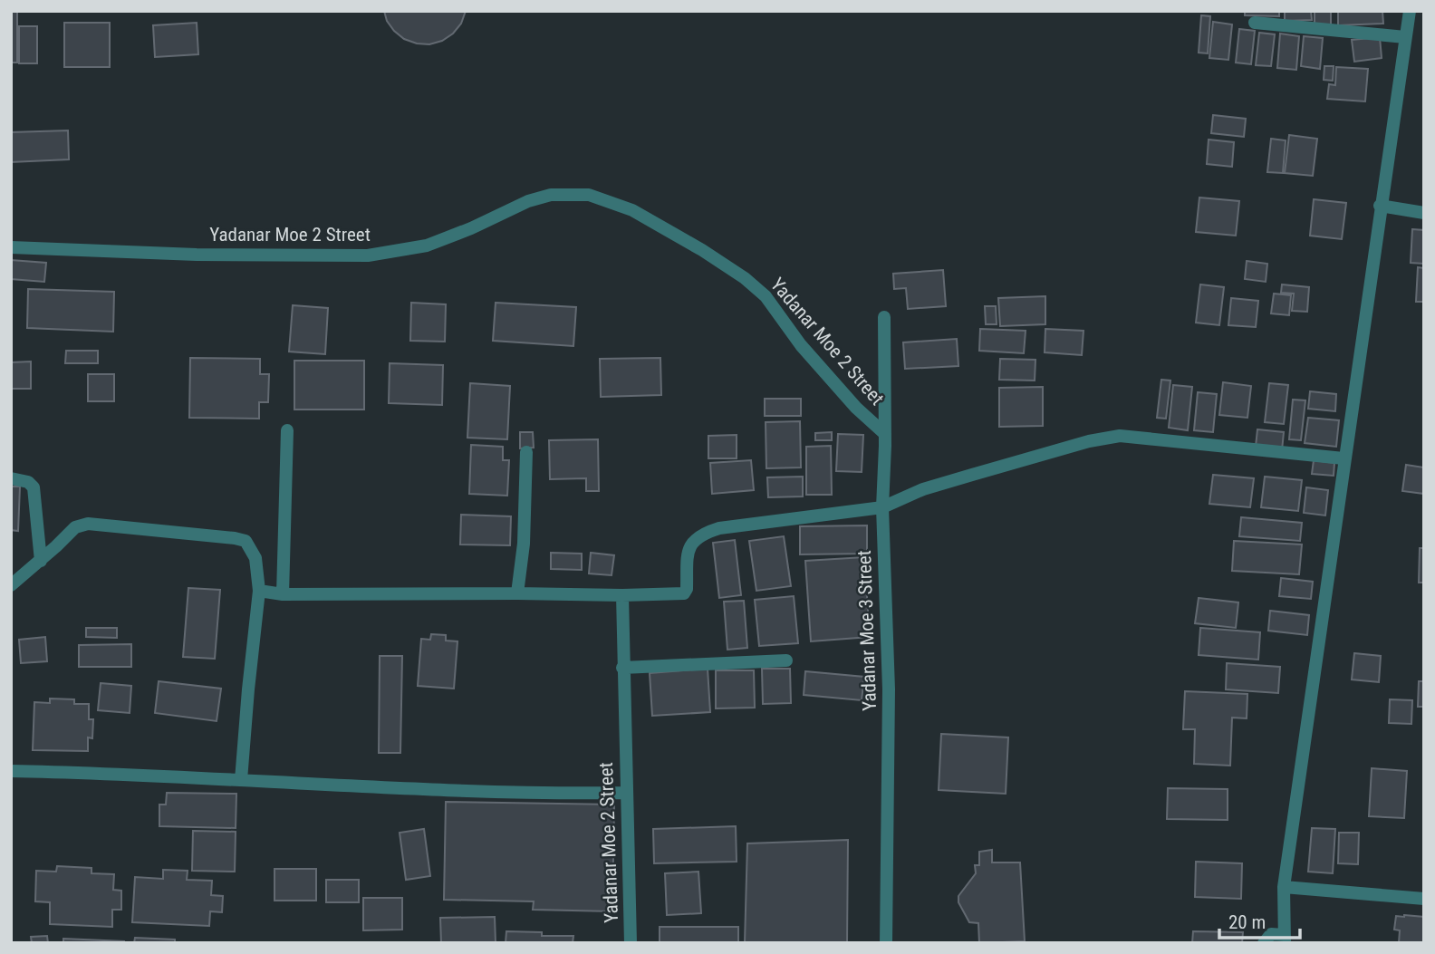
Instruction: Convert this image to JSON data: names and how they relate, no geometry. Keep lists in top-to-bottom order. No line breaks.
{"streets":{"street":["Yadanar Moe 2 Street","Yadanar Moe 3 Street"]},"crossings":[["Yadanar Moe 2 Street","Yadanar Moe 3 Street"]],"scale_bar":"20 m"}
